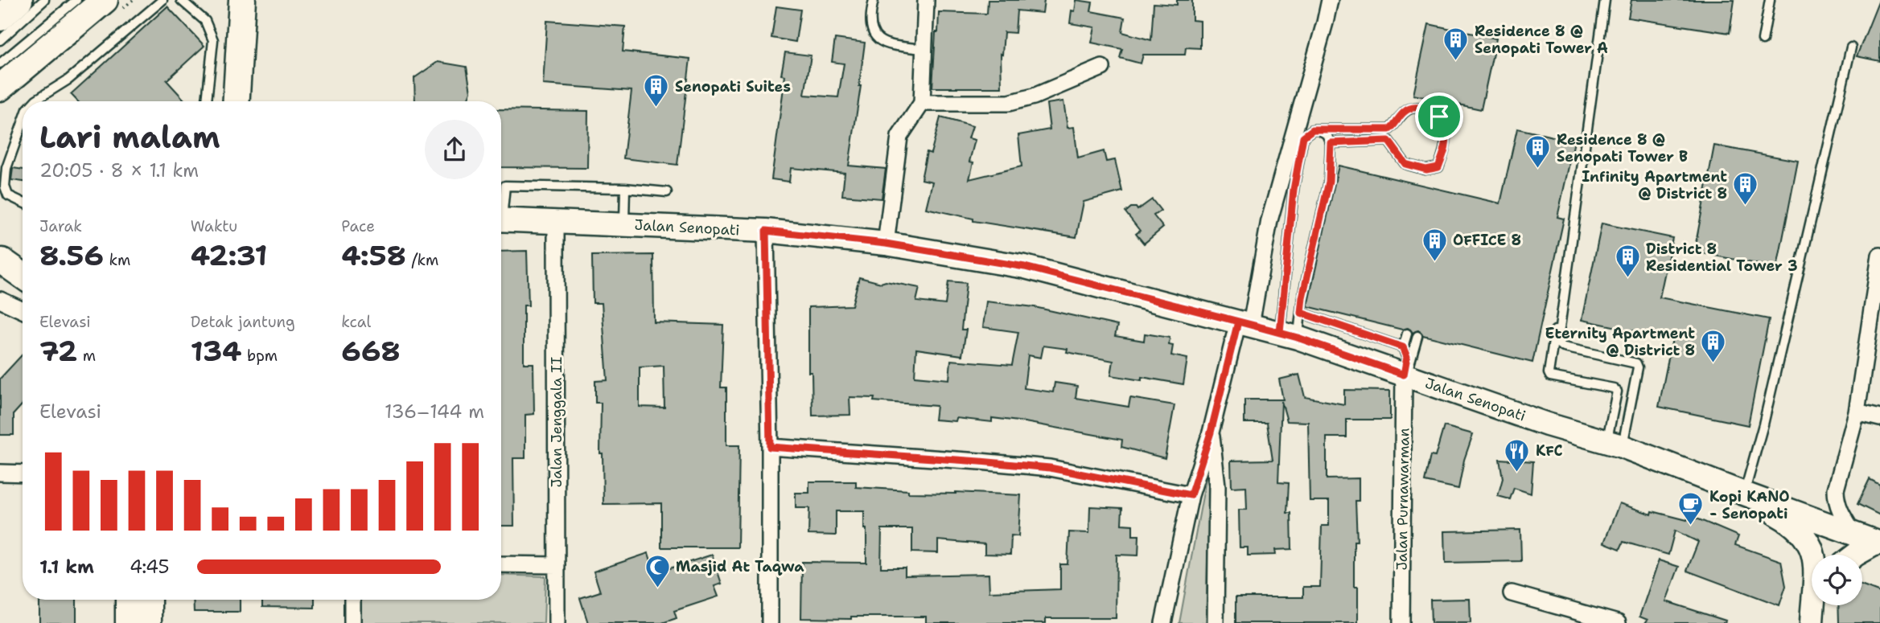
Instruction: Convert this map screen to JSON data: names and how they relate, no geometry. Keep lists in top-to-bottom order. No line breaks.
{"streets":{"main road":["Jalan Senopati"],"street":["Jalan Jenggala II","Jalan Purnawarman"]},"crossings":[["Jalan Senopati","Jalan Jenggala II"],["Jalan Senopati","Jalan Purnawarman"]],"places":{"building":["Residence 8 @ Senopati Tower A","Senopati Suites","Residence 8 @ Senopati Tower B","Infinity Apartment @ District 8","OFFICE 8","District 8 Residential Tower 3","Eternity Apartment @ District 8"],"restaurant":["KFC"],"cafe":["Kopi KANO - Senopati"],"mosque":["Masjid At Taqwa"]},"page":{"heading":["Lari malam","20:05 · 8 × 1.1 km"],"stats":[["Jarak","8.56 km"],["Waktu","42:31"],["Pace","4:58 /km"],["Elevasi","72 m"],["Detak jantung","134 bpm"],["kcal","668"]],"chart":["Elevasi","136–144 m"],"list":[{"name":"1.1 km","note":"4:45"}]}}
